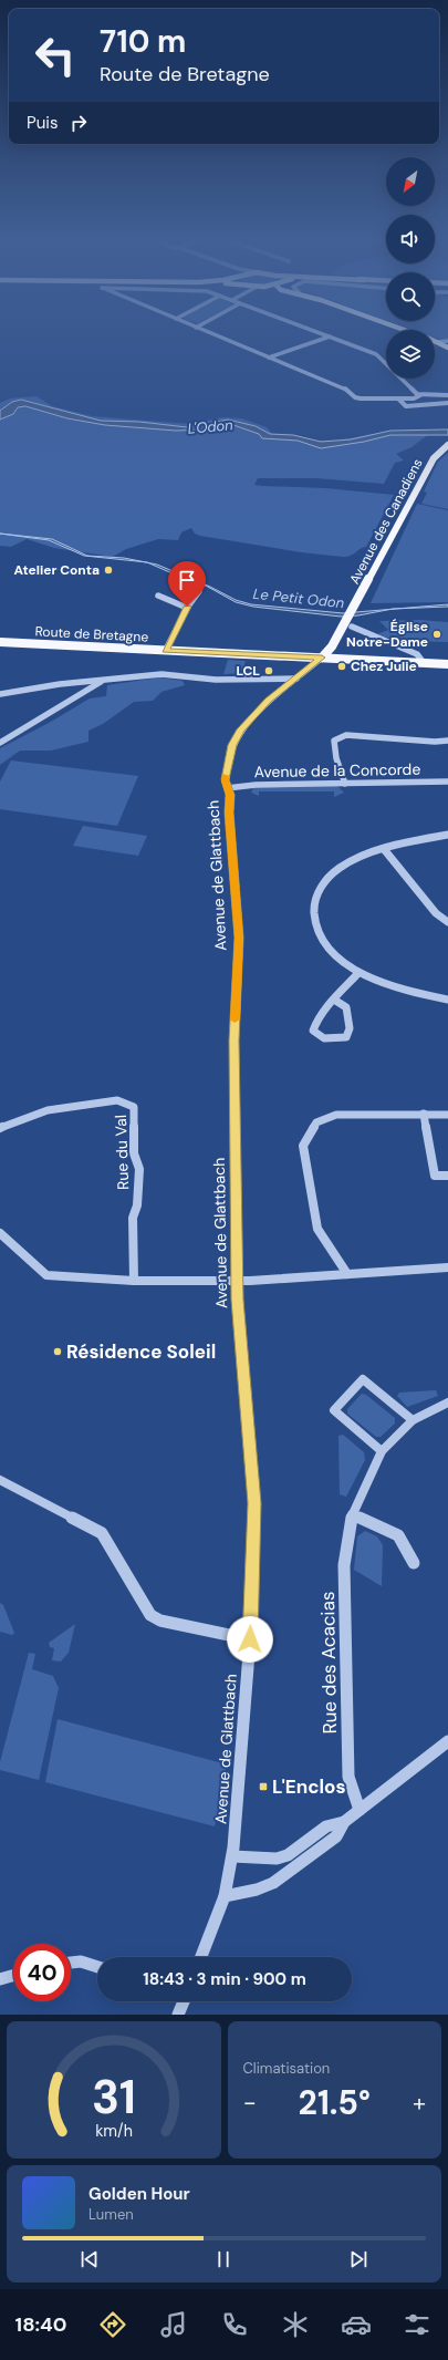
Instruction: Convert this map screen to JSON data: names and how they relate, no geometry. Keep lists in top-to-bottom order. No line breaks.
{"streets":{"main road":["Avenue des Canadiens","Route de Bretagne"],"street":["Avenue de la Concorde","Avenue de Glattbach","Rue du Val","Rue des Acacias"]},"crossings":[["Avenue des Canadiens","Route de Bretagne"],["Avenue des Canadiens","Avenue de Glattbach"],["Route de Bretagne","Avenue de Glattbach"],["Avenue de la Concorde","Avenue de Glattbach"]],"water":["L'Odon","Le Petit Odon"],"places":{"other":["Atelier Conta","Église Notre-Dame","Chez Julie","LCL","Résidence Soleil"],"transit":["L'Enclos"]},"north":"bottom left","page":{"turn":["710 m","Route de Bretagne"],"then":"Puis","limit":"40","trip":"18:43 · 3 min · 900 m","tile":"Climatisation","heat":["−","21.5°","+"],"song":["Golden Hour","Lumen"],"tabs":"18:40","gauge":["31","km/h"]}}
